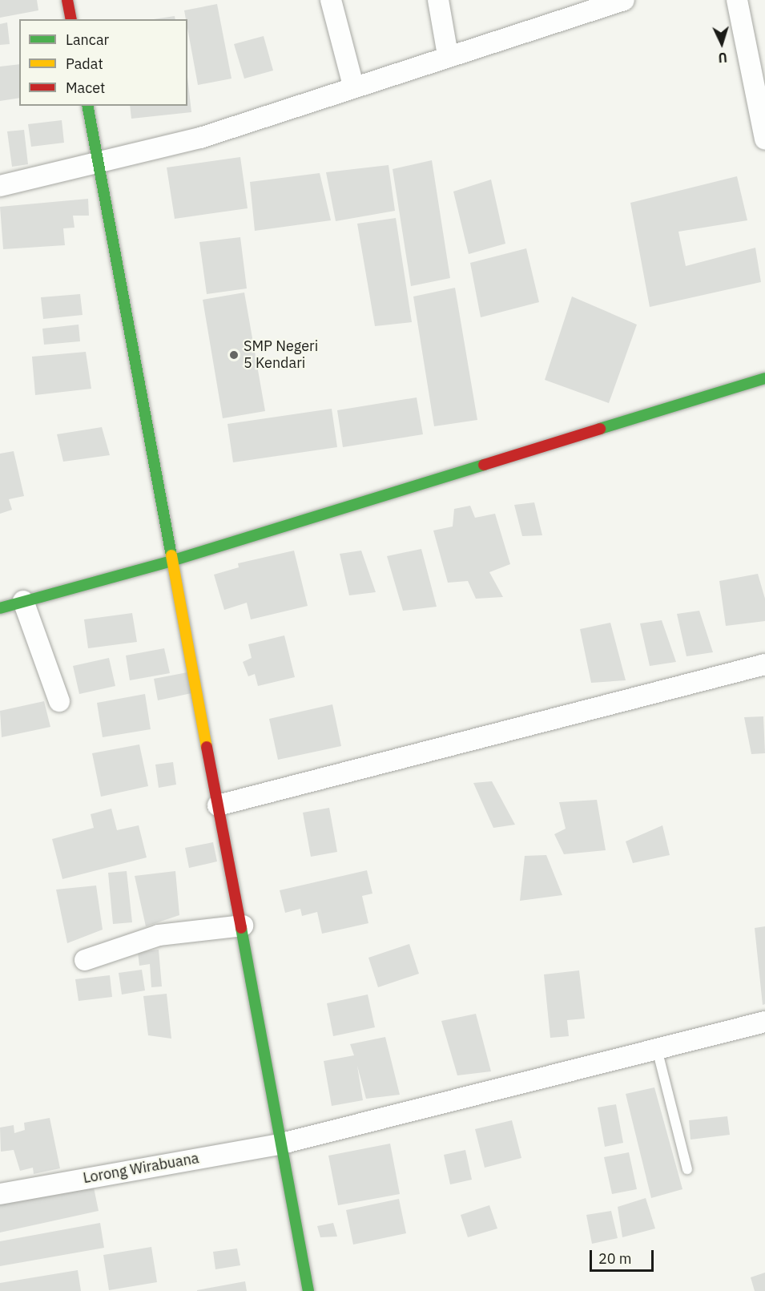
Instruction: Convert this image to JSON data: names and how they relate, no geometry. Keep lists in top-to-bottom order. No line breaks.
{"streets":{"street":["Lorong Wirabuana"]},"places":["SMP Negeri 5 Kendari"],"legend":["Lancar","Padat","Macet"],"scale_bar":"20 m","north":"bottom"}
